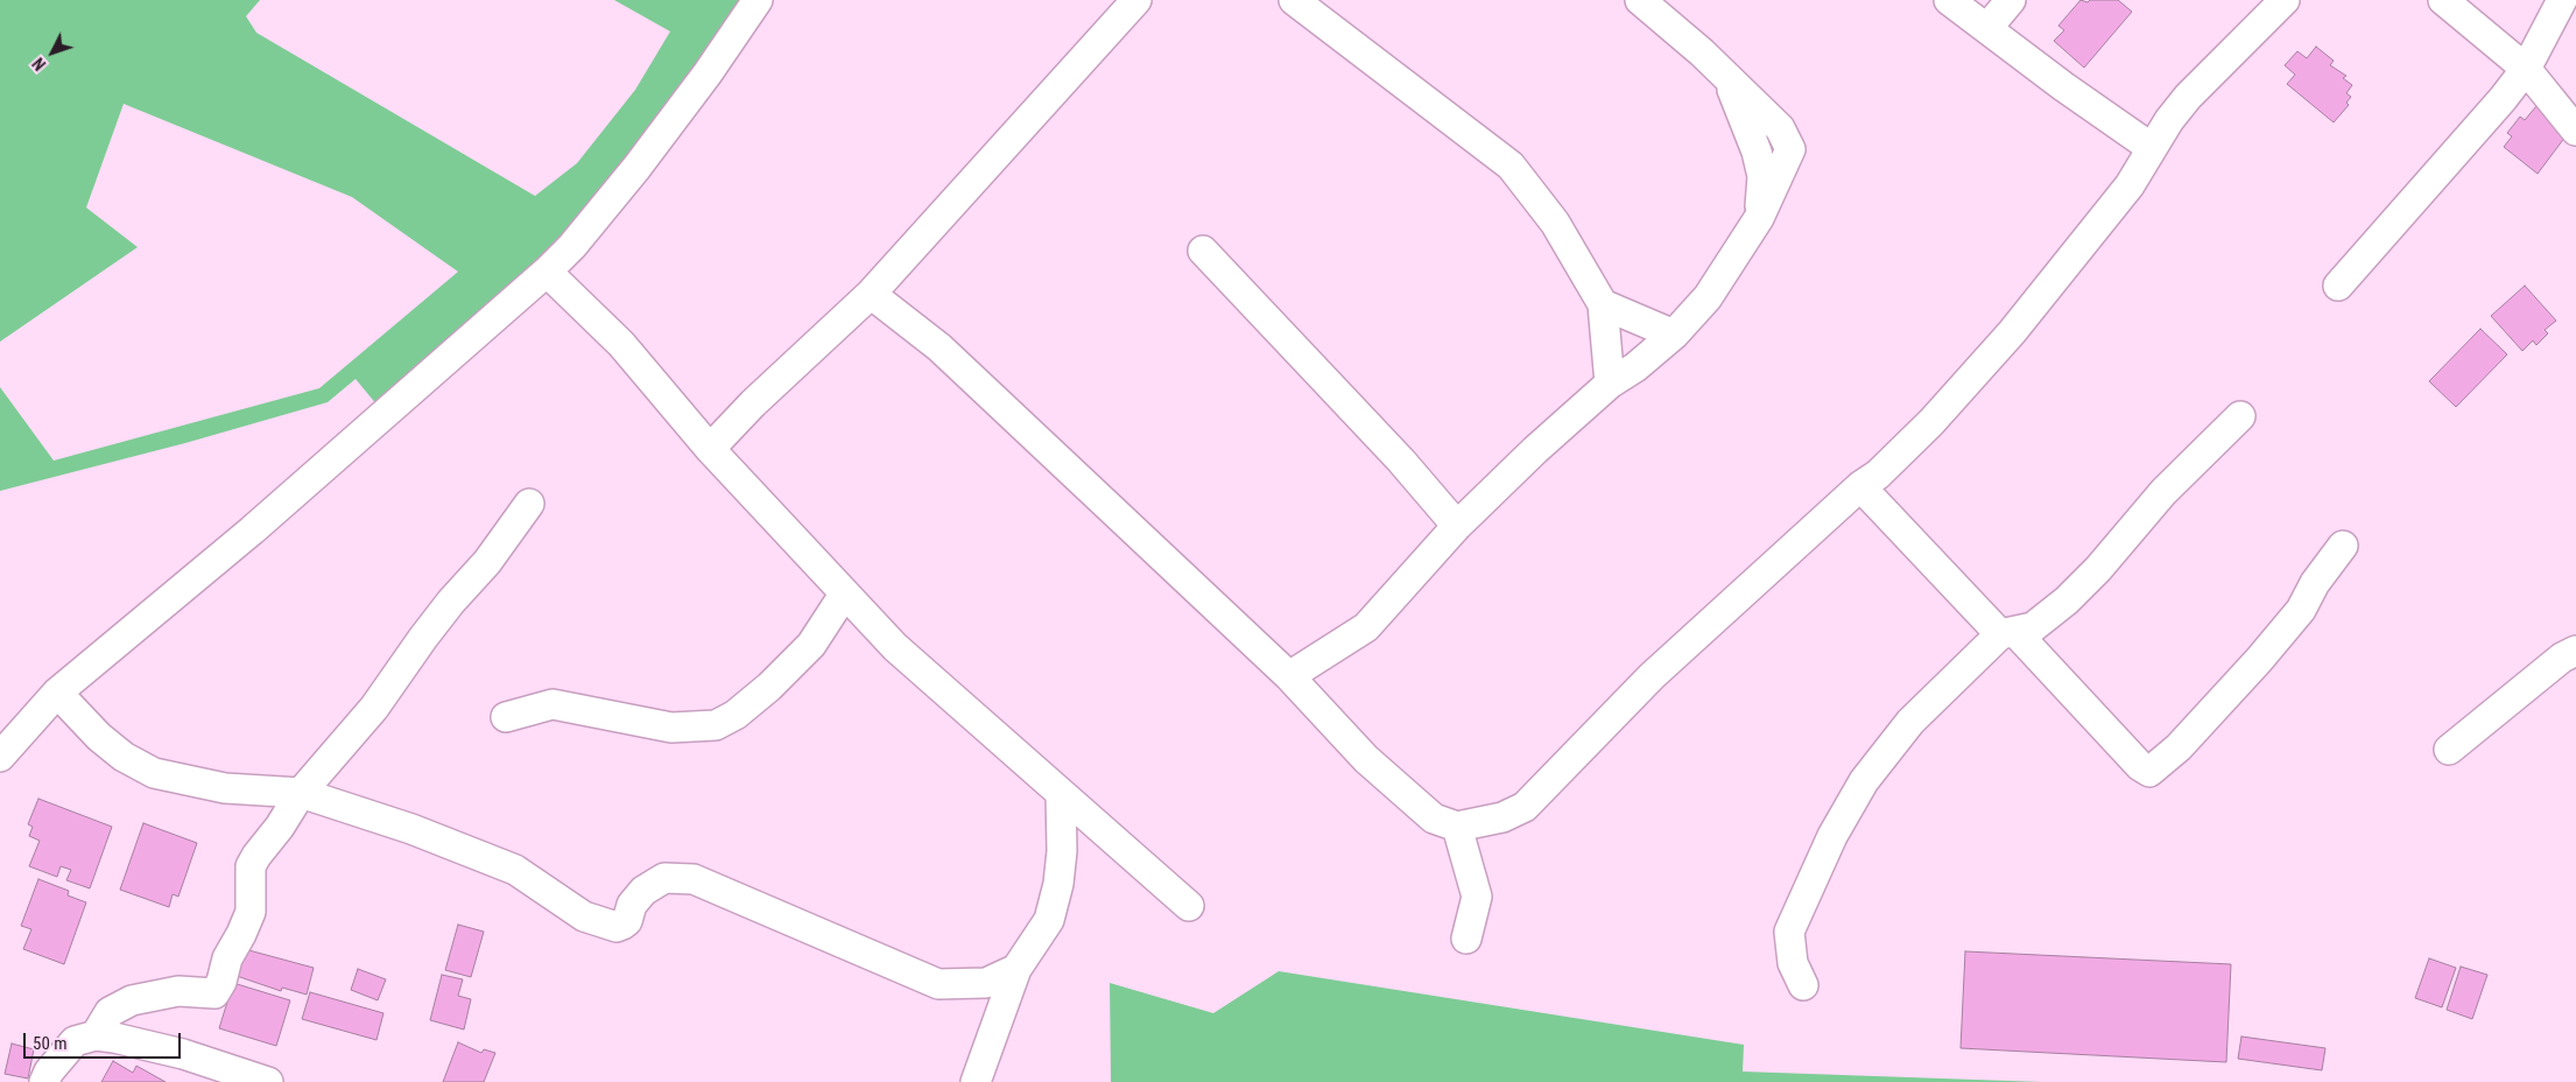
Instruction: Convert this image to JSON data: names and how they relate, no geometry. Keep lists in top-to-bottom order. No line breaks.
{"scale_bar":"50 m","north":"bottom left"}
